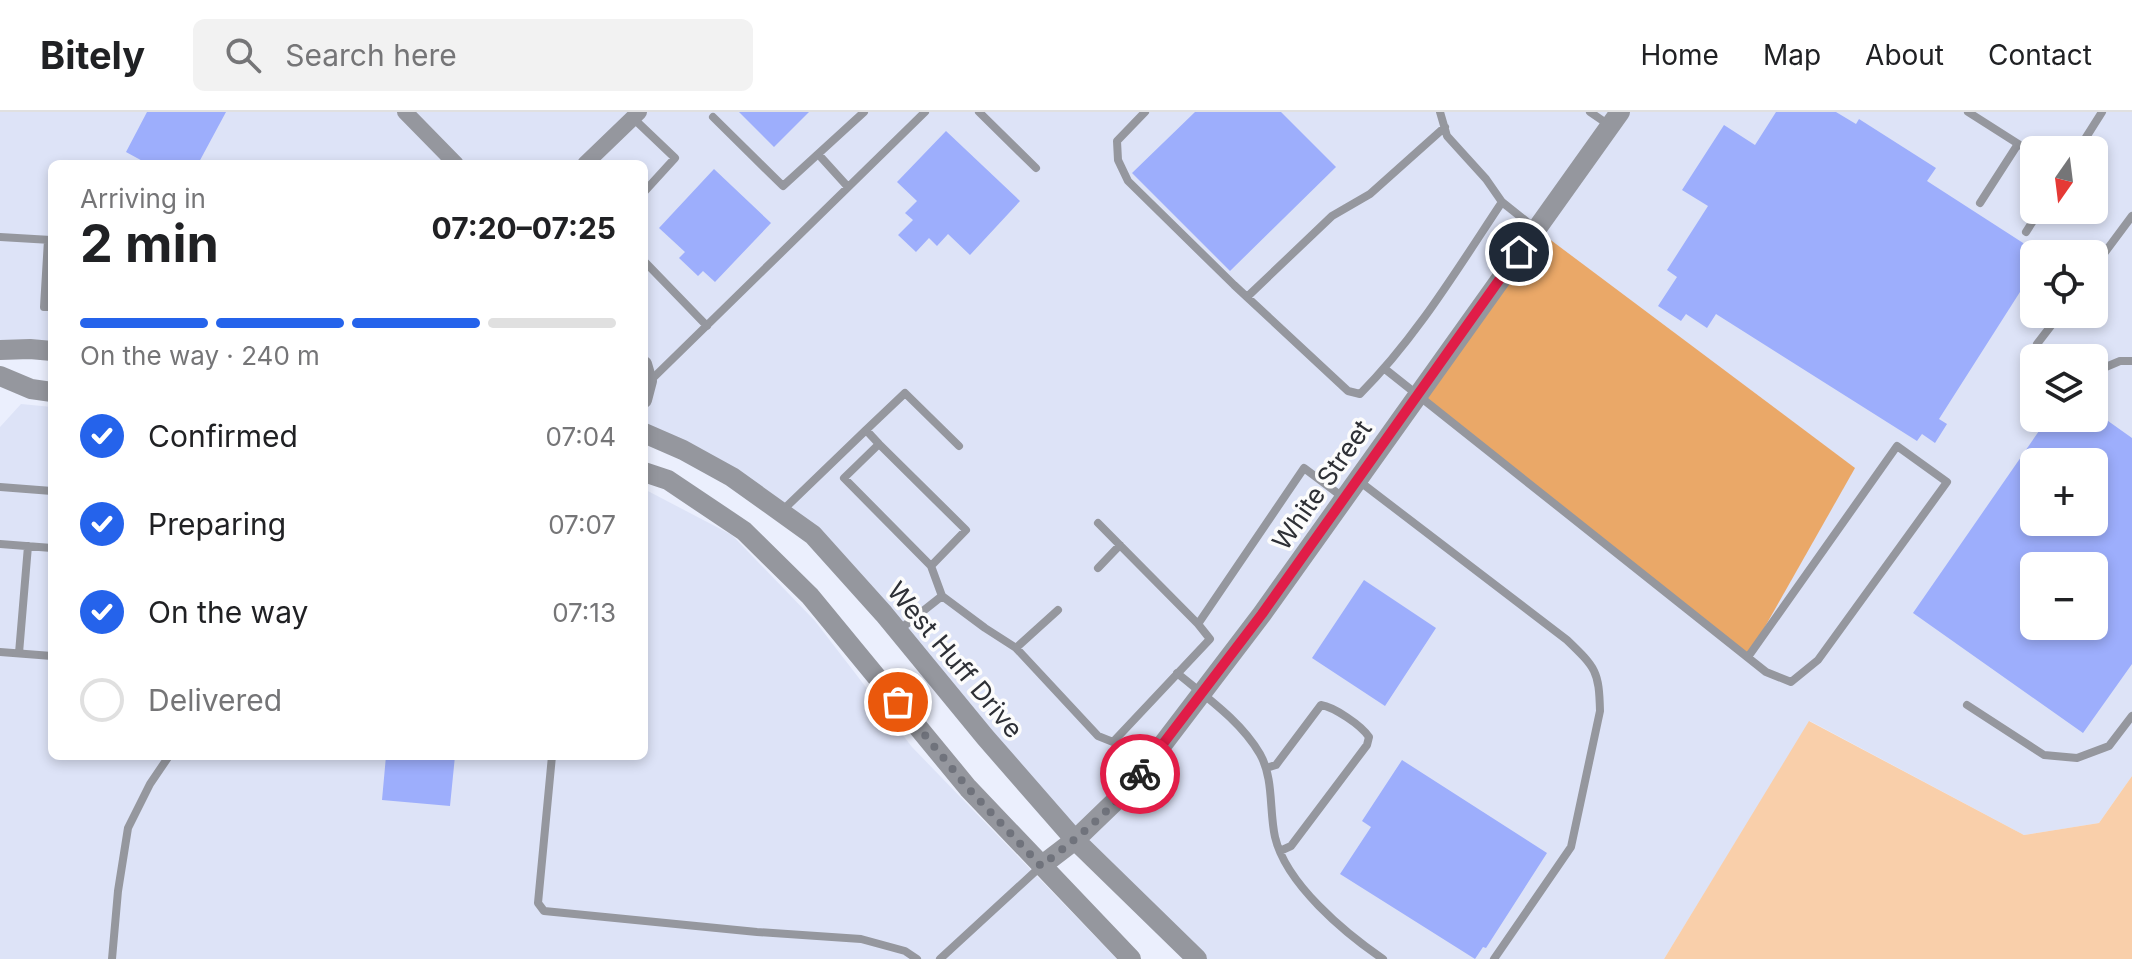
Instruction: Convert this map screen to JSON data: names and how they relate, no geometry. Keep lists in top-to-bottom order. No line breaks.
{"streets":{"street":["White Street","West Huff Drive"]},"crossings":[["White Street","West Huff Drive"]],"north":"bottom","page":{"header":"Bitely","search":"Search here","nav":["Home","Map","About","Contact"],"map_buttons":["+","−"],"heading":["2 min","Arriving in","07:20–07:25"],"bar":"On the way · 240 m","list":[["Confirmed","07:04"],["Preparing","07:07"],["On the way","07:13"],"Delivered"]}}
